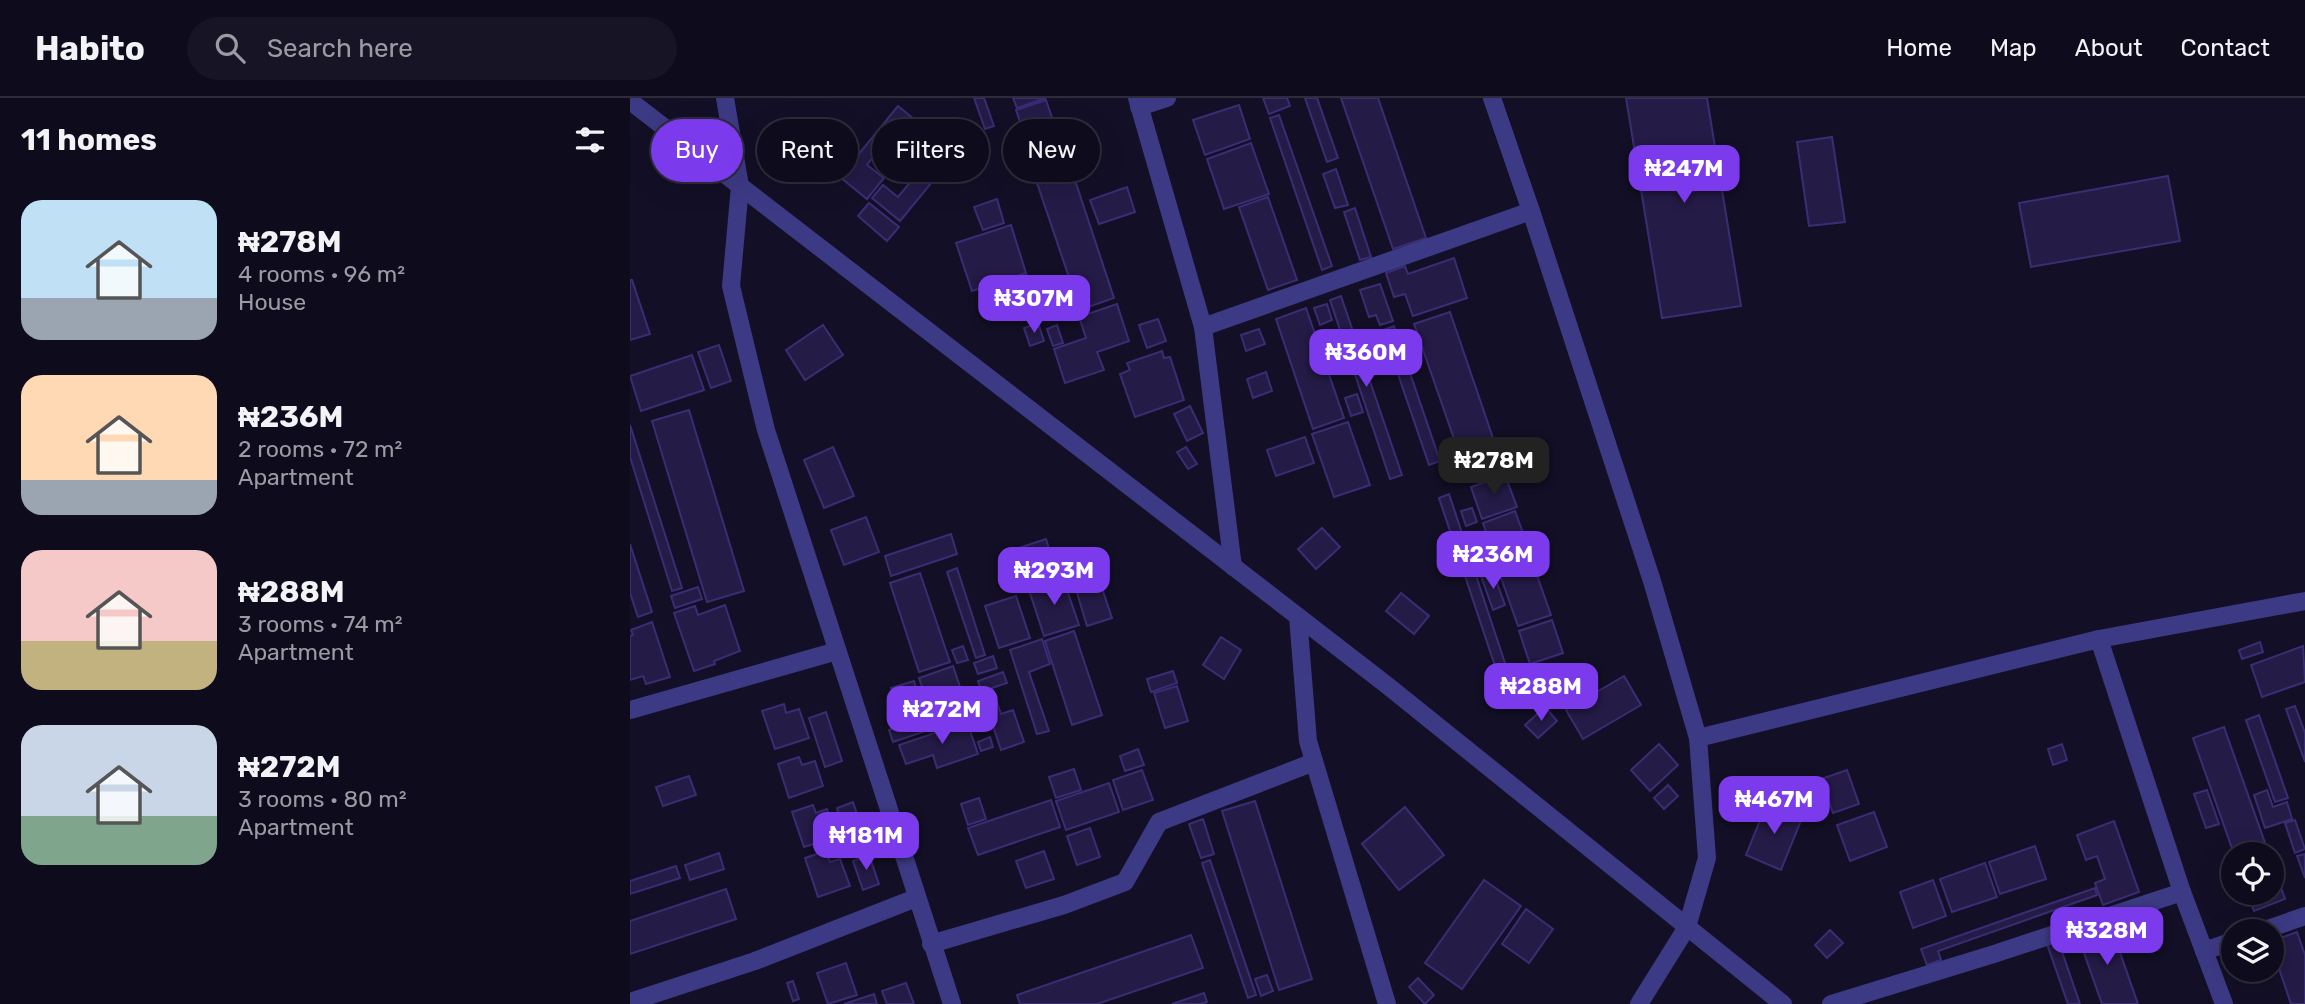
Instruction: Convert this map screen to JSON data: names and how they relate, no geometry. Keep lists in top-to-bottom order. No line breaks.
{"page":{"header":"Habito","search":"Search here","nav":["Home","Map","About","Contact"],"heading":"11 homes","chip":["Buy","Rent","Filters","New"],"price":["₦247M","₦307M","₦360M","₦278M","₦236M","₦293M","₦288M","₦272M","₦467M","₦181M","₦328M"],"list":[{"name":"₦278M","note":"4 rooms · 96 m² · House"},{"name":"₦236M","note":"2 rooms · 72 m² · Apartment"},{"name":"₦288M","note":"3 rooms · 74 m² · Apartment"},{"name":"₦272M","note":"3 rooms · 80 m² · Apartment"}]}}
